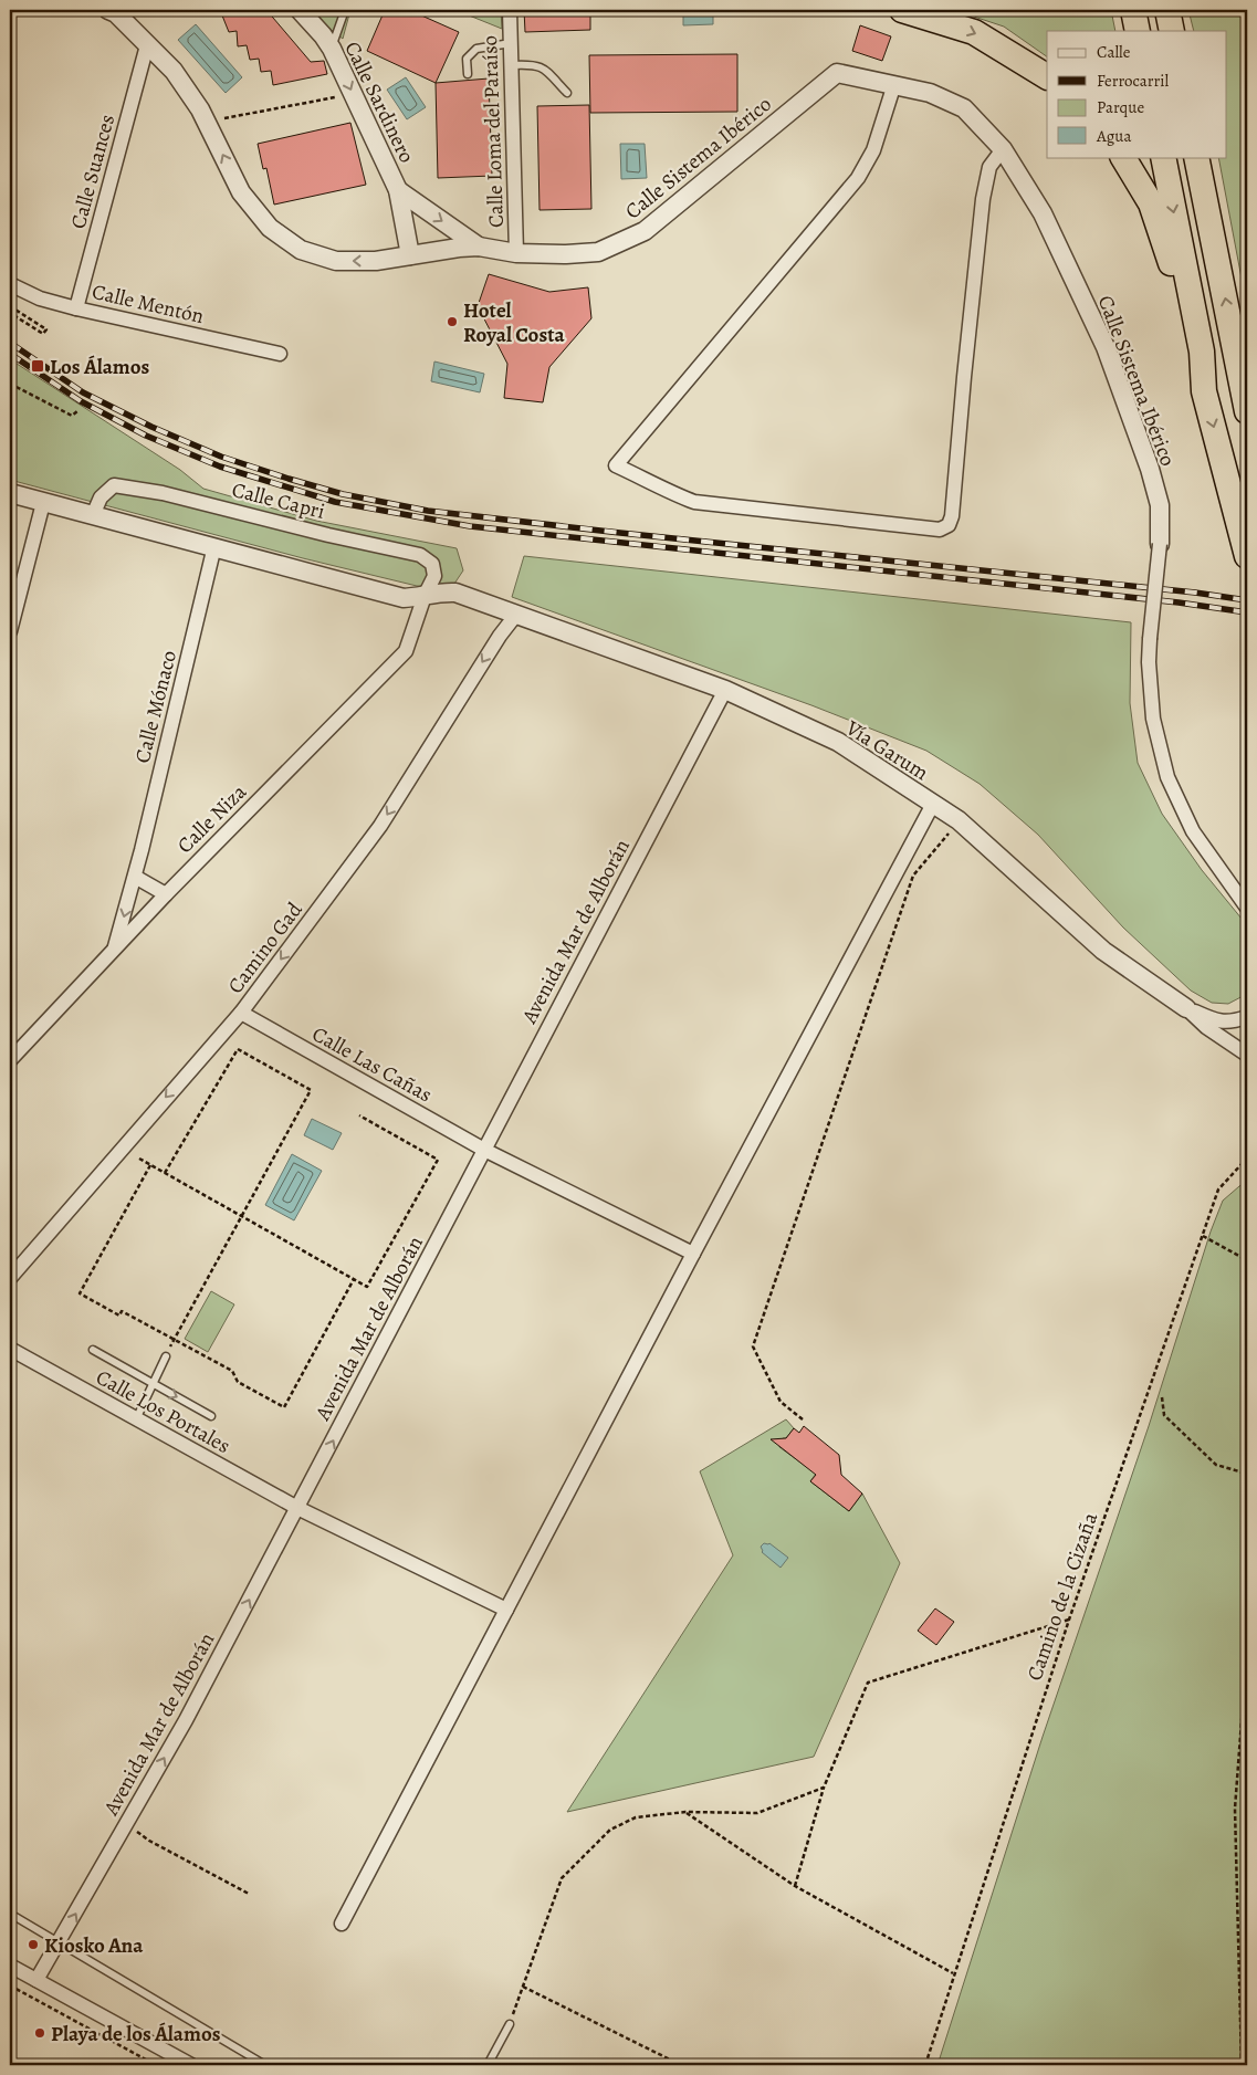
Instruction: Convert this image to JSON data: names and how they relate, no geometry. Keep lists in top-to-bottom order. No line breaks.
{"streets":{"street":["Calle Sardinero","Calle Loma del Paraíso","Calle Sistema Ibérico","Calle Suances","Calle Mentón","Calle Capri","Calle Mónaco","Vía Garum","Calle Niza","Avenida Mar de Alborán","Camino Gad","Calle Las Cañas","Calle Los Portales"],"path":["Camino de la Cizaña"]},"crossings":[["Calle Sardinero","Calle Sistema Ibérico"],["Calle Loma del Paraíso","Calle Sistema Ibérico"],["Calle Sistema Ibérico","Calle Suances"],["Calle Suances","Calle Mentón"],["Calle Capri","Calle Niza"],["Calle Mónaco","Calle Niza"],["Vía Garum","Avenida Mar de Alborán"],["Vía Garum","Camino Gad"],["Avenida Mar de Alborán","Calle Las Cañas"],["Avenida Mar de Alborán","Calle Los Portales"],["Camino Gad","Calle Las Cañas"]],"one_way":["Calle Sardinero","Avenida Mar de Alborán","Camino Gad"],"places":{"other":["Hotel Royal Costa","Kiosko Ana","Playa de los Álamos"],"transit":["Los Álamos"]},"legend":["Calle","Ferrocarril","Parque","Agua"]}
